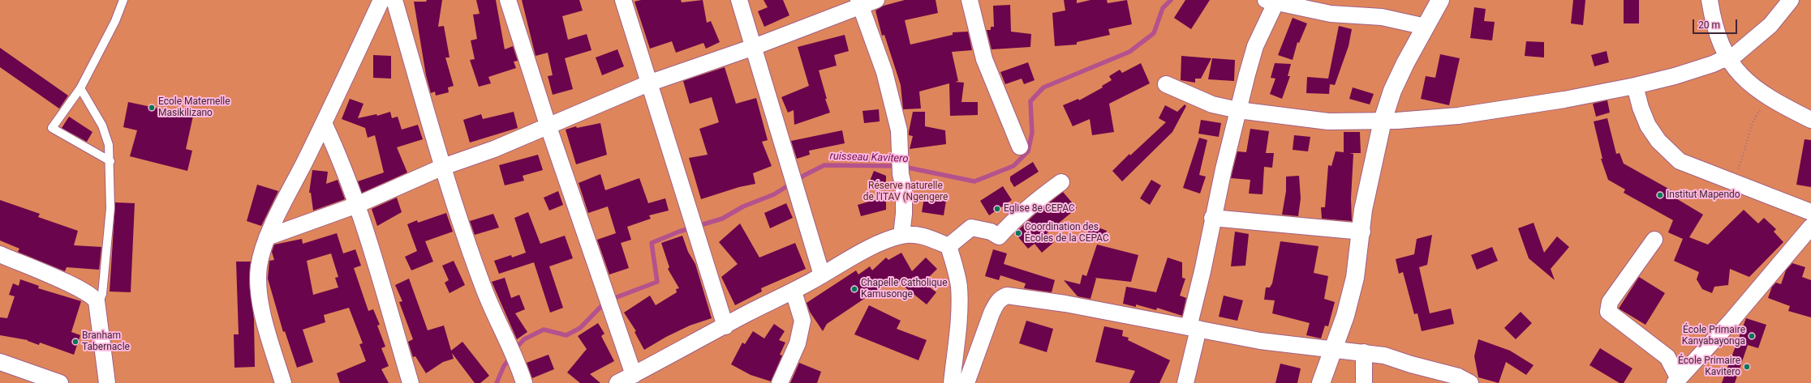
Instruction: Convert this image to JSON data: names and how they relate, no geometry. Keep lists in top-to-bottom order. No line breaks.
{"water":["ruisseau Kavitero"],"parks":["Réserve naturelle de l'ITAV (Ngengere"],"places":["Ecole Maternelle Masikilizano","Institut Mapendo","Eglise 8e CEPAC","Coordination des Écoles de la CEPAC","Chapelle Catholique Kamusonge","École Primaire Kanyabayonga","Branham Tabernacle","École Primaire Kavitero"],"scale_bar":"20 m"}
